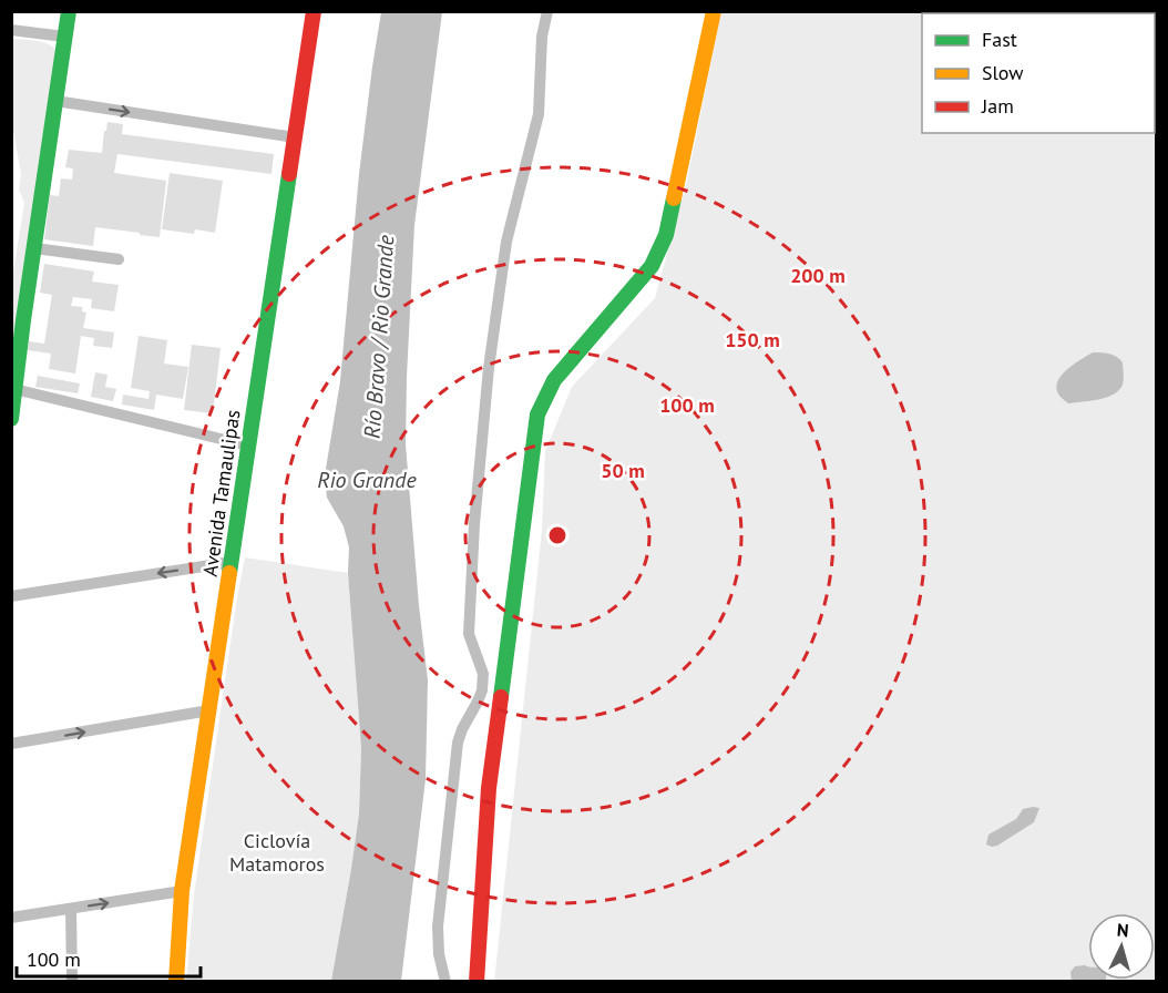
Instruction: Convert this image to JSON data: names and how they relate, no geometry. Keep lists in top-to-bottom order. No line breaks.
{"streets":{"street":["Avenida Tamaulipas"]},"water":["Río Bravo / Rio Grande","Rio Grande"],"parks":["Ciclovía Matamoros"],"legend":["Fast","Slow","Jam"],"scale_bar":"100 m","north":"top","rings":["200 m","150 m","100 m","50 m"]}
